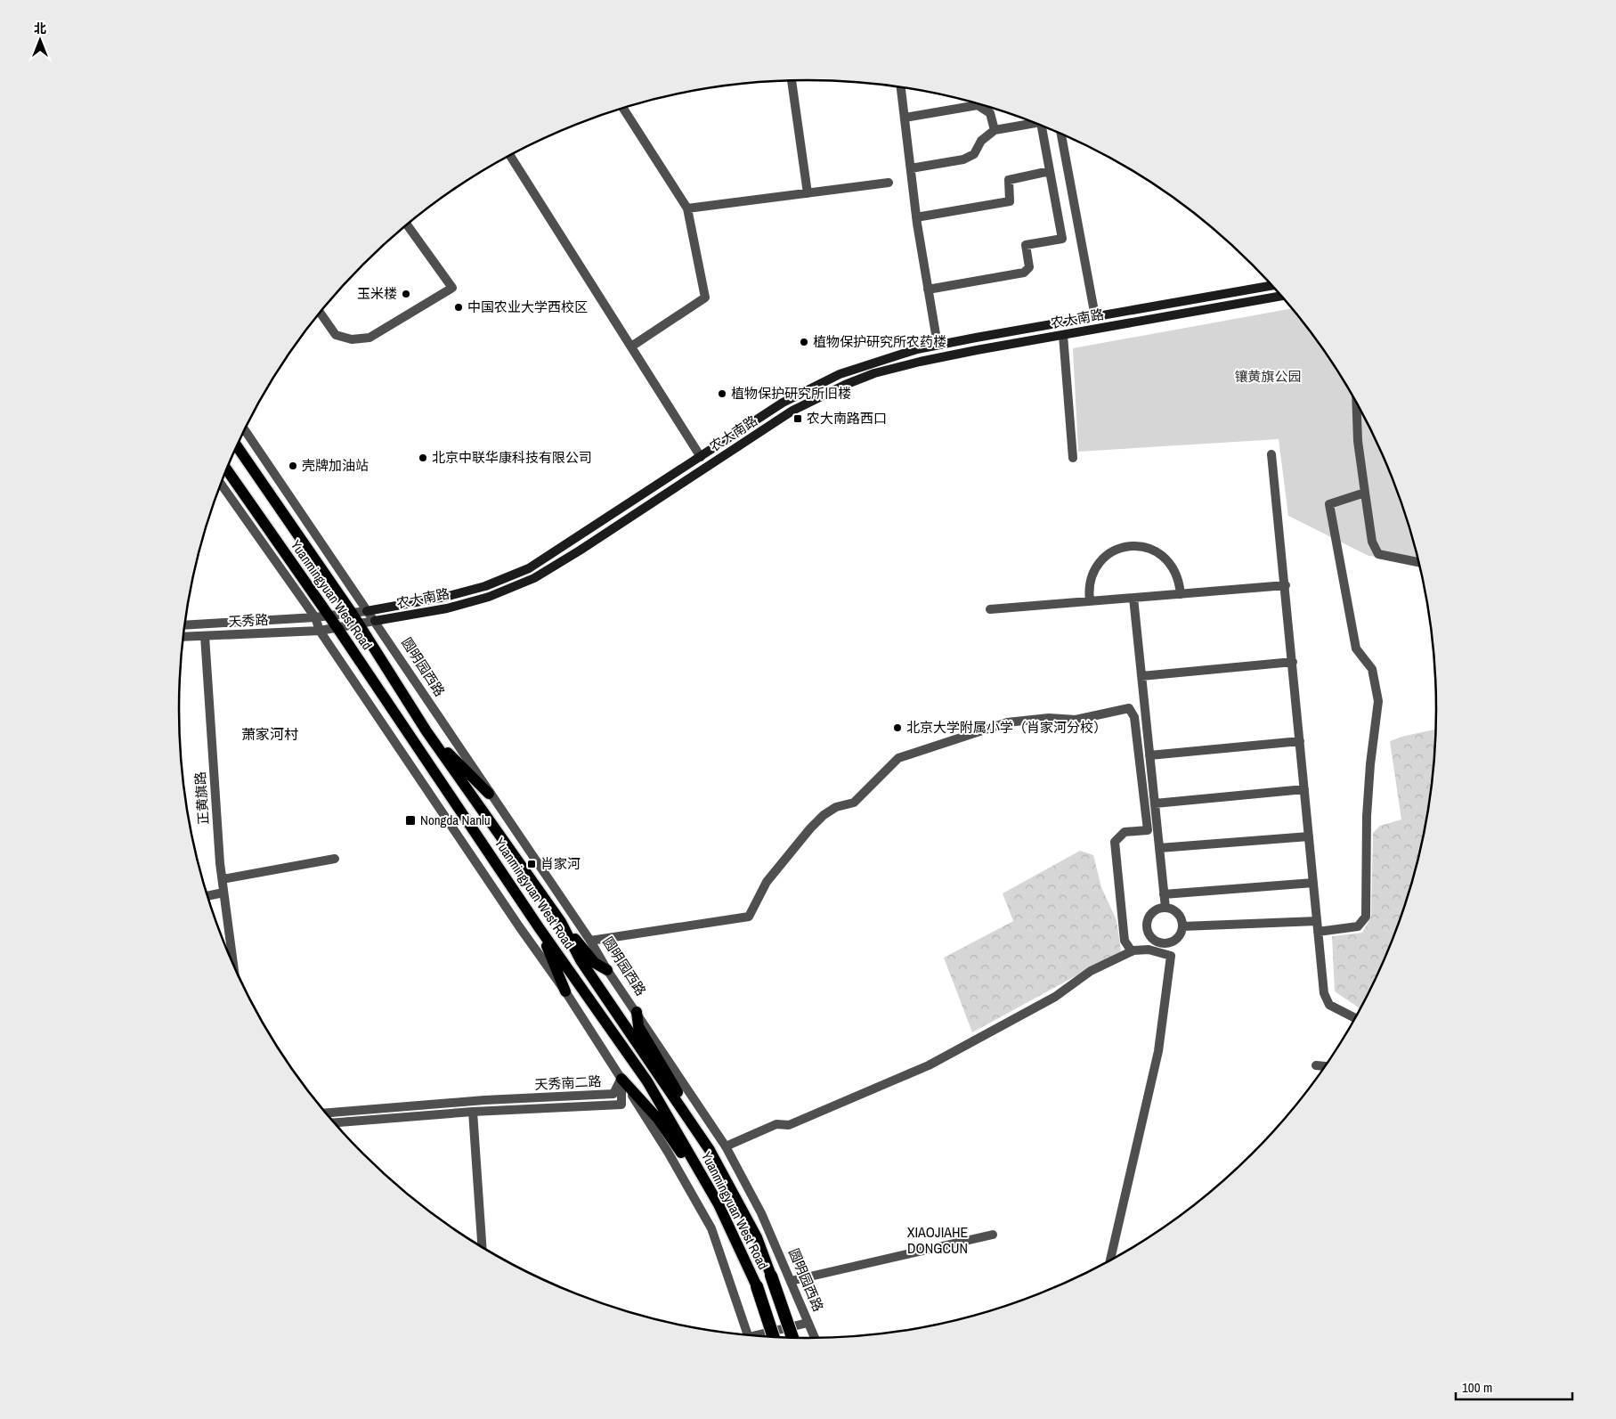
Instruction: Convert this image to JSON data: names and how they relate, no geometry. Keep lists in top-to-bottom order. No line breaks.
{"streets":{"main road":["农大南路","Yuanmingyuan West Road"],"street":["天秀路","圆明园西路","正黄旗路","天秀南二路"]},"crossings":[["农大南路","天秀路"],["农大南路","圆明园西路"],["Yuanmingyuan West Road","天秀路"],["天秀路","圆明园西路"],["天秀路","正黄旗路"]],"districts":["萧家河村","XIAOJIAHE DONGCUN"],"parks":["镶黄旗公园"],"places":{"other":["玉米楼","中国农业大学西校区","植物保护研究所农药楼","植物保护研究所旧楼","北京中联华康科技有限公司","壳牌加油站","北京大学附属小学（肖家河分校）"],"transit":["农大南路西口","Nongda Nanlu","肖家河"]},"scale_bar":"100 m","north":"top"}
